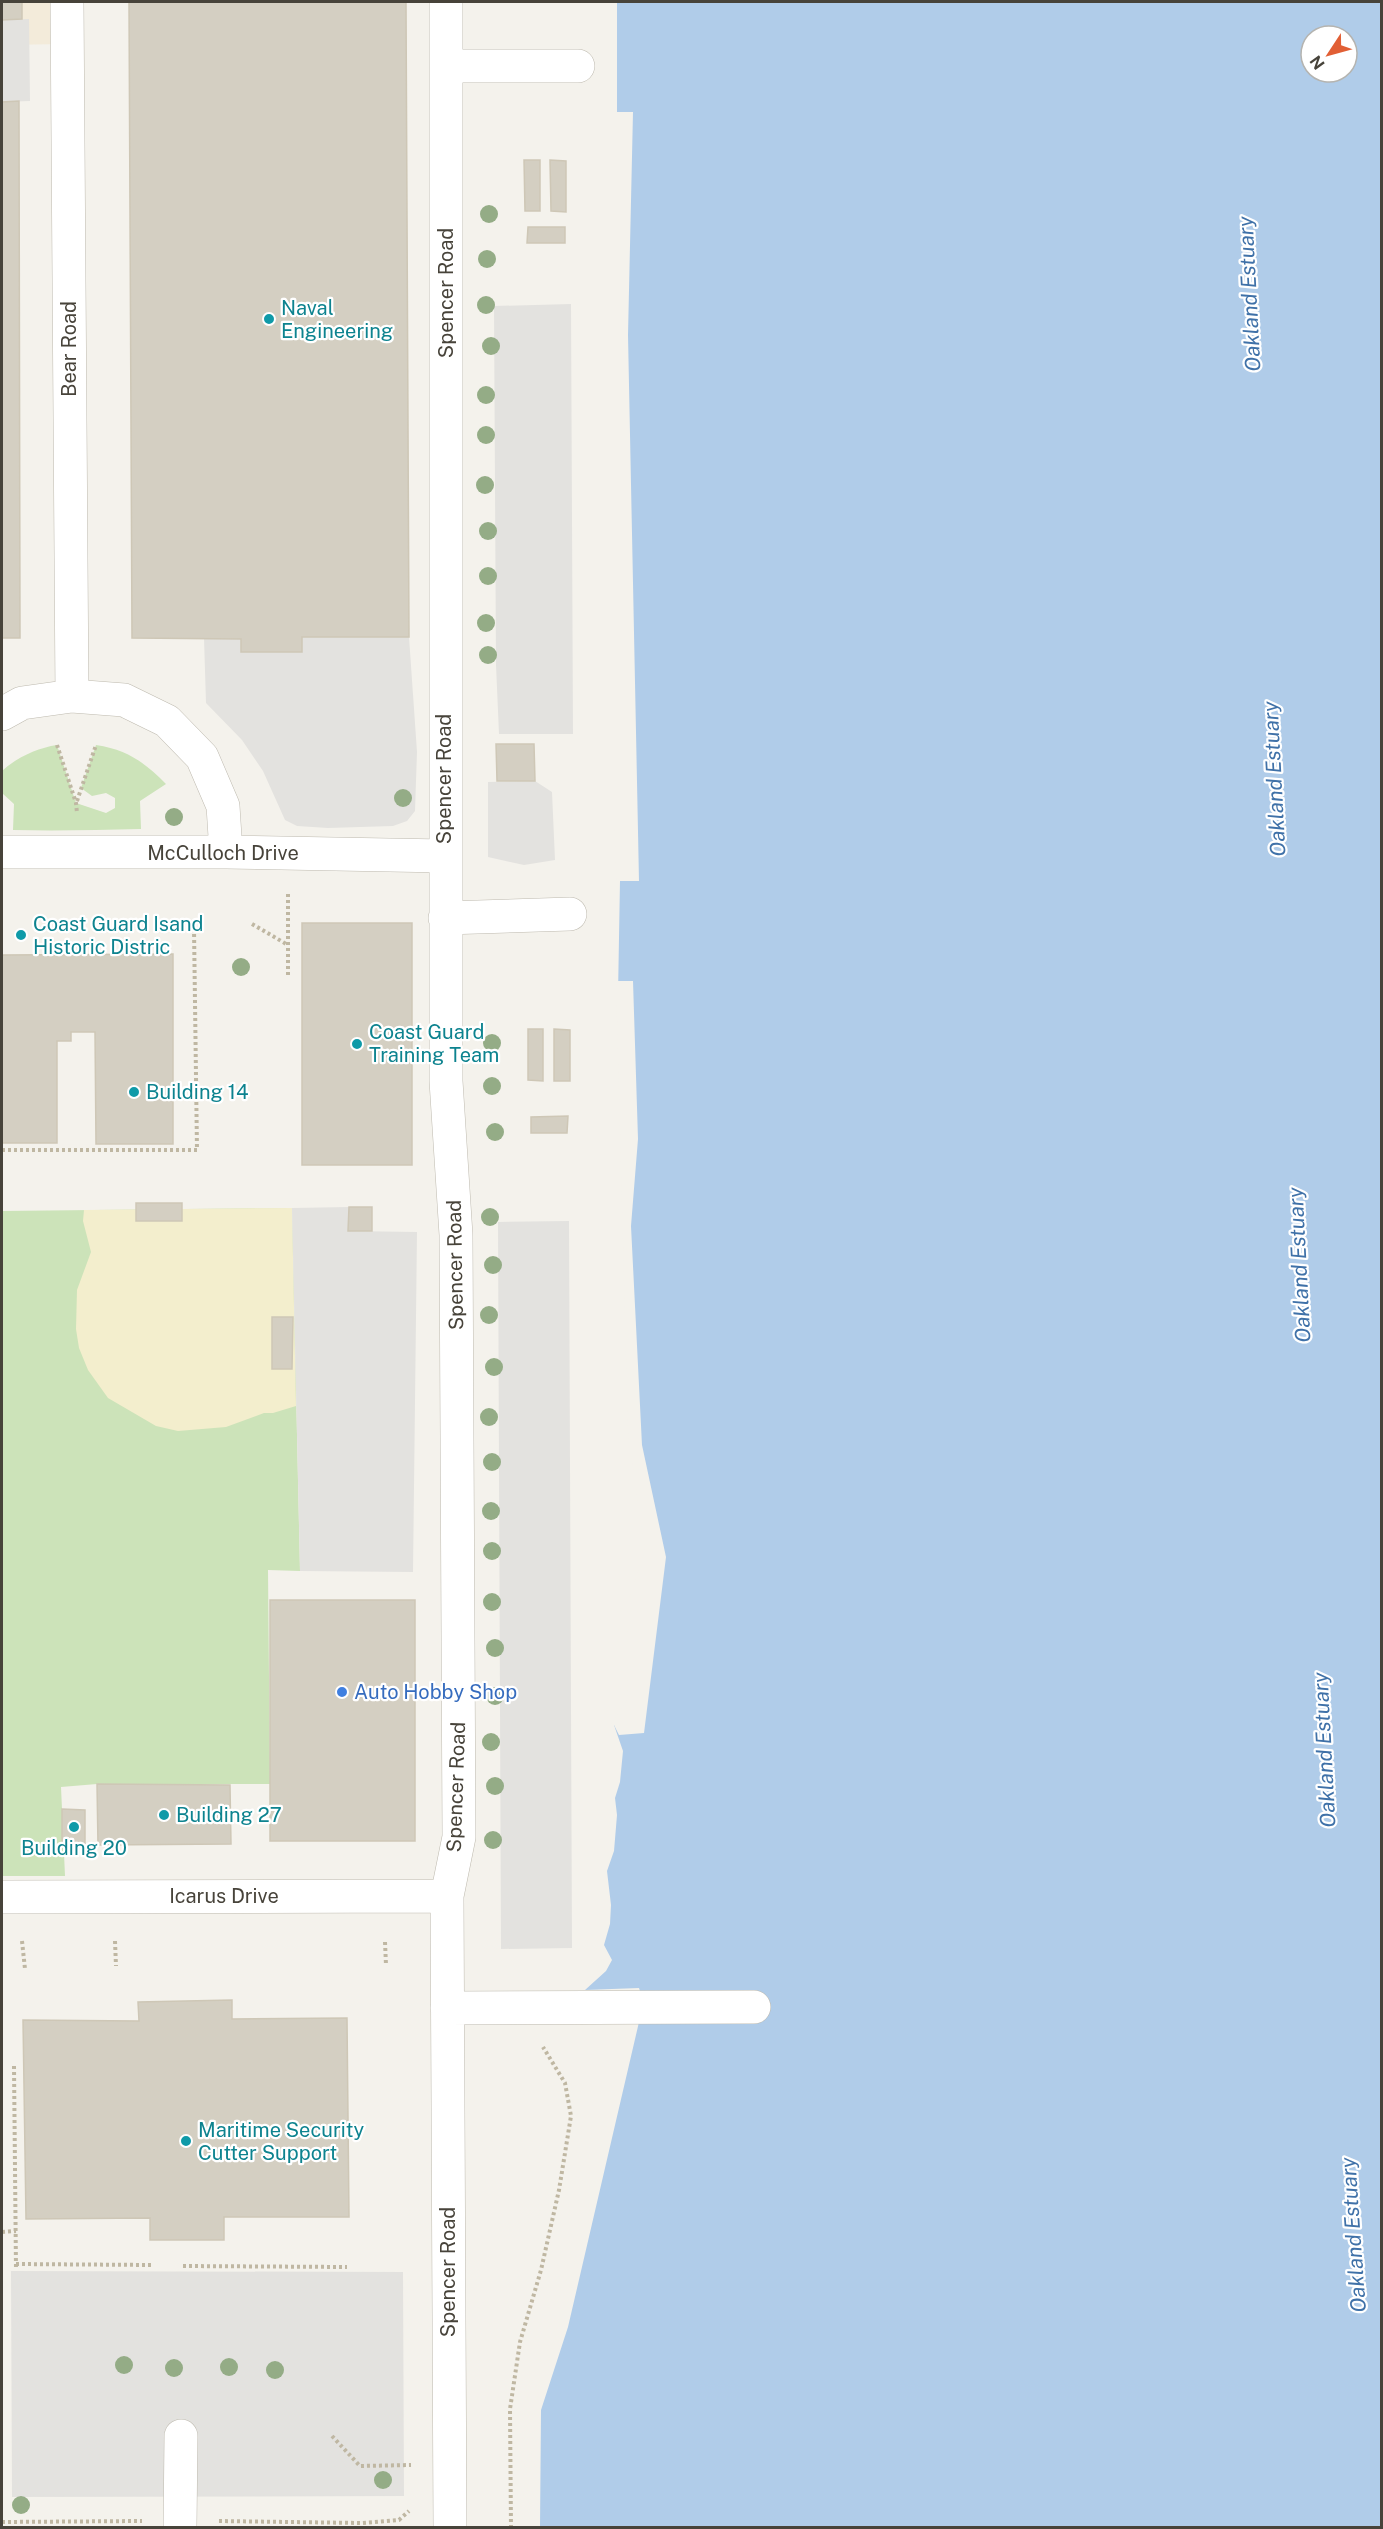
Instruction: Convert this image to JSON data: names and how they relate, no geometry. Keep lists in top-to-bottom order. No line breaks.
{"streets":{"lane":["Spencer Road","Bear Road","McCulloch Drive","Icarus Drive"]},"crossings":[["Spencer Road","McCulloch Drive"],["Spencer Road","Icarus Drive"]],"water":["Oakland Estuary"],"places":["Naval Engineering","Coast Guard Isand Historic Distric","Coast Guard Training Team","Building 14","Auto Hobby Shop","Building 27","Building 20","Maritime Security Cutter Support"],"north":"bottom left"}
